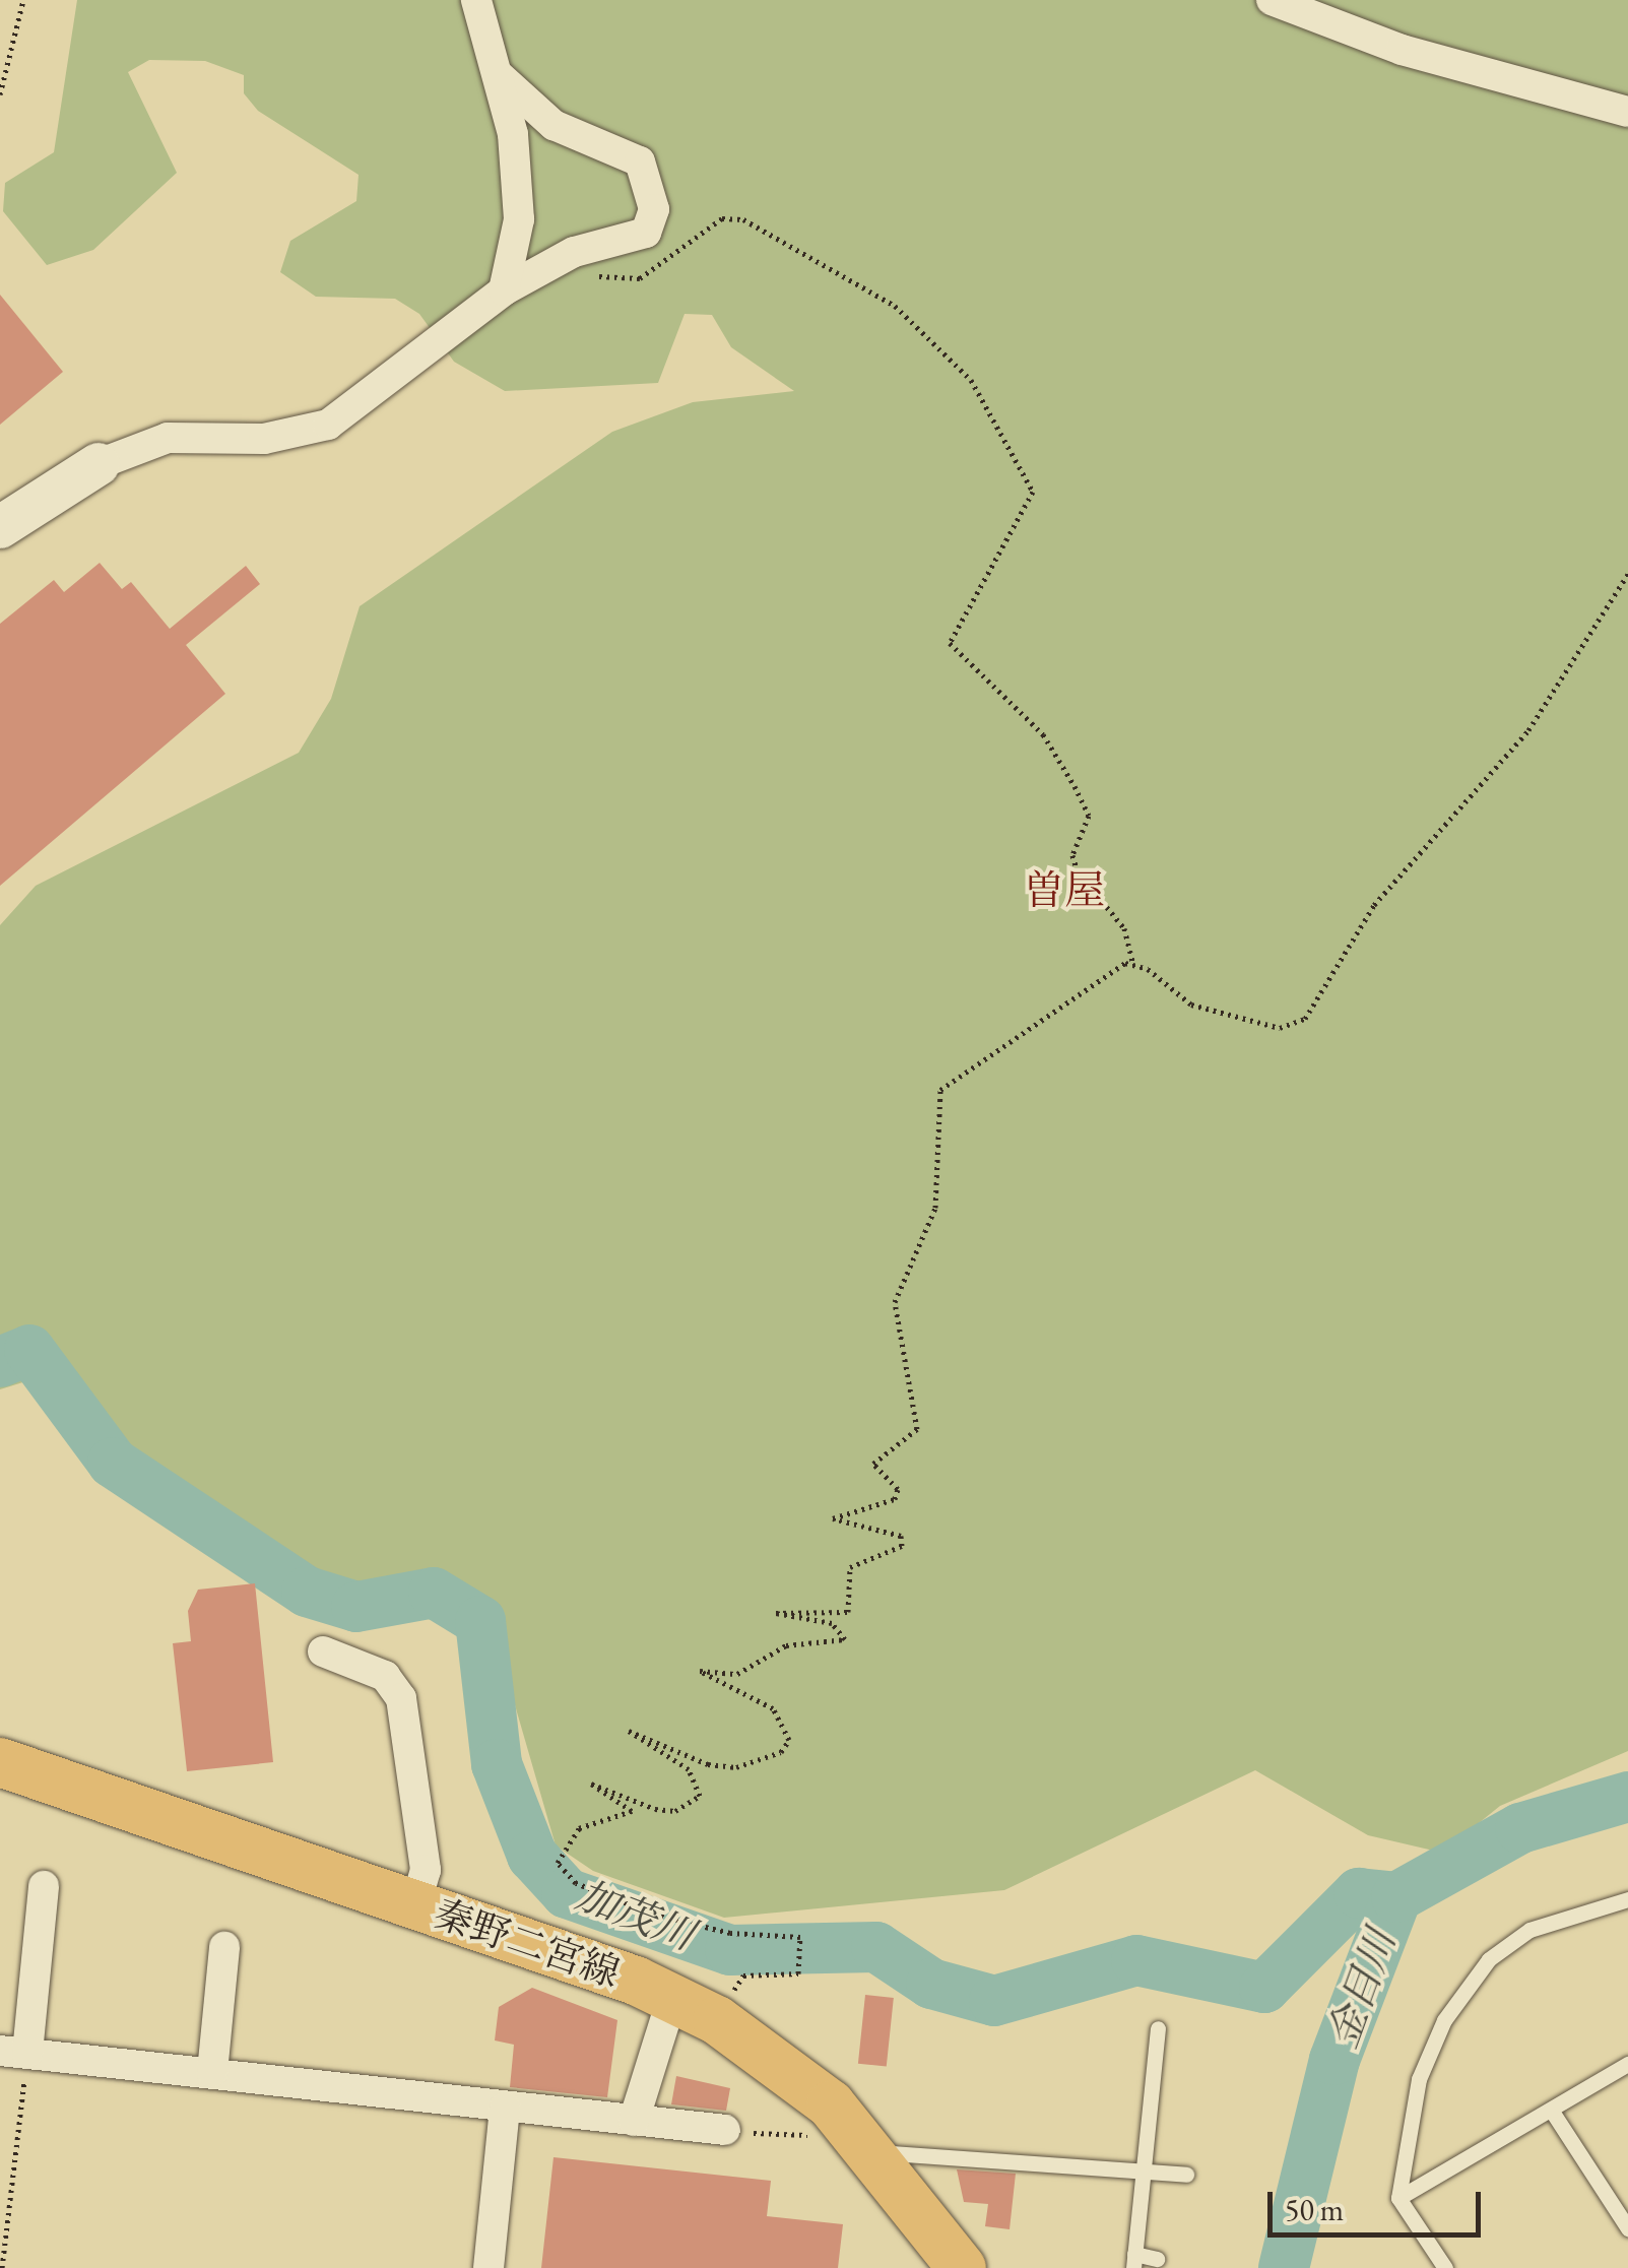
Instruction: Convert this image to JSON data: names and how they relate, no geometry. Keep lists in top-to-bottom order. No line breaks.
{"streets":{"main road":["秦野二宮線"]},"districts":["曽屋"],"water":["加茂川","金目川"],"scale_bar":"50 m"}
